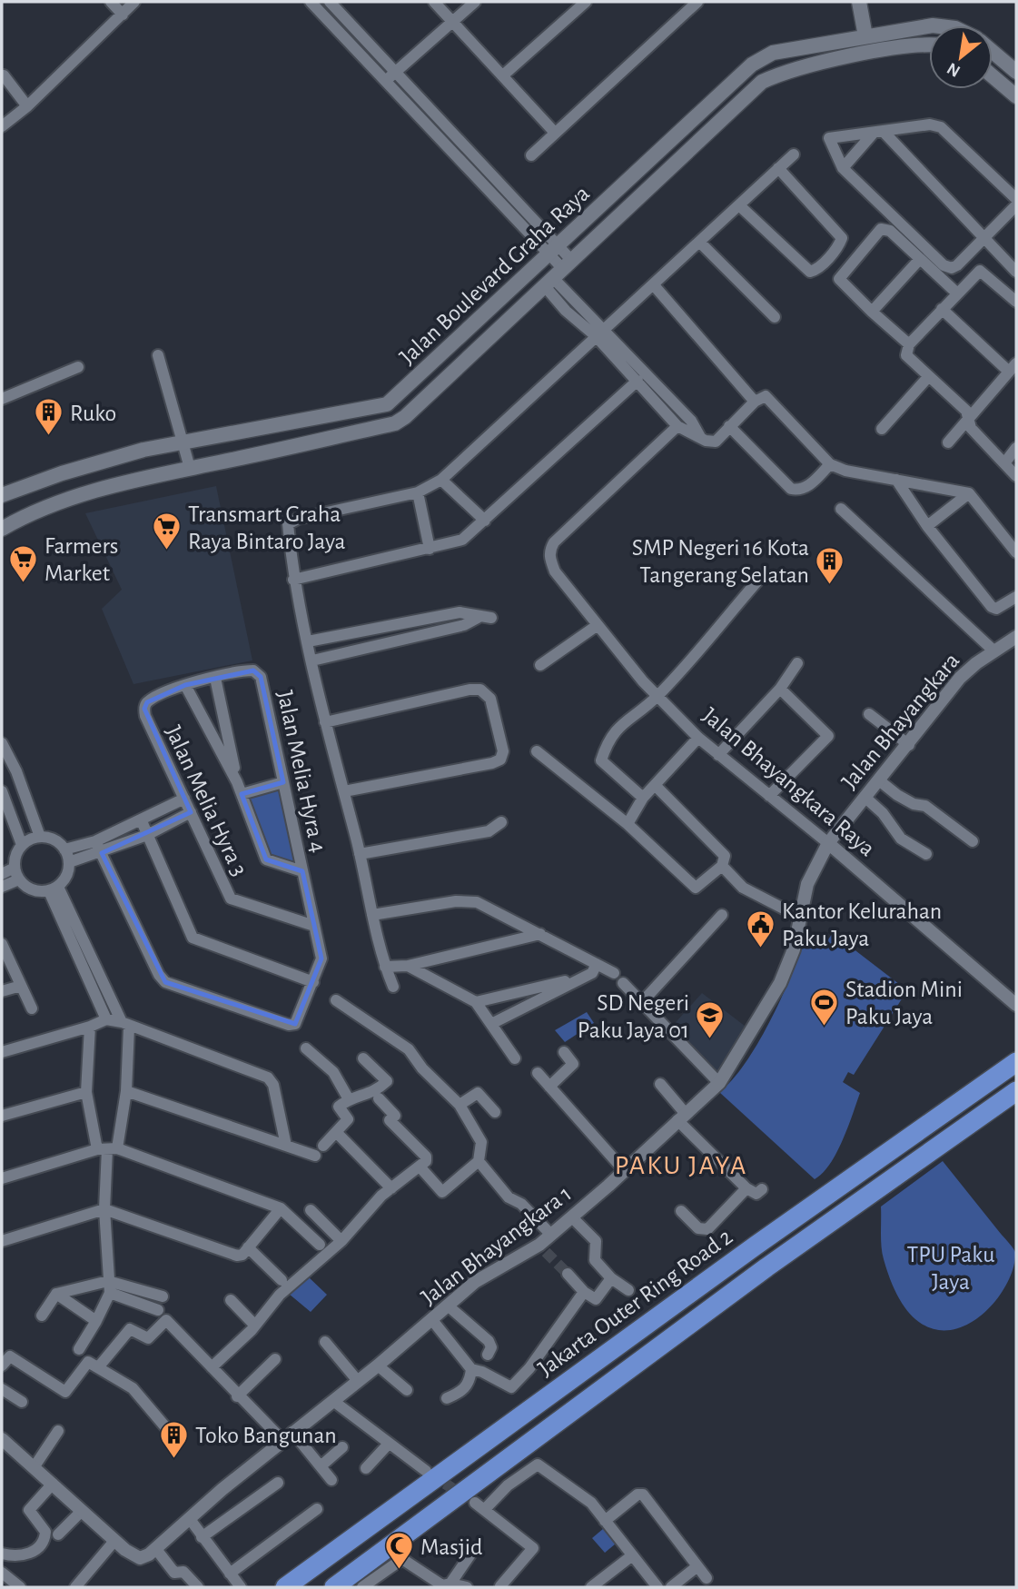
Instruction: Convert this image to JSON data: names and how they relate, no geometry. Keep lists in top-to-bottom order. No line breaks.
{"streets":{"highway":["Jakarta Outer Ring Road 2"],"main road":["Jalan Boulevard Graha Raya"],"street":["Jalan Bhayangkara","Jalan Melia Hyra 4","Jalan Bhayangkara Raya","Jalan Melia Hyra 3","Jalan Bhayangkara 1"]},"crossings":[["Jalan Bhayangkara","Jalan Bhayangkara Raya"],["Jalan Bhayangkara","Jalan Bhayangkara 1"],["Jalan Melia Hyra 4","Jalan Melia Hyra 3"],["Jalan Bhayangkara Raya","Jalan Bhayangkara 1"]],"districts":["PAKU JAYA"],"parks":["TPU Paku Jaya"],"places":{"building":["Ruko","SMP Negeri 16 Kota Tangerang Selatan","Toko Bangunan"],"supermarket":["Transmart Graha Raya Bintaro Jaya","Farmers Market"],"public building":["Kantor Kelurahan Paku Jaya"],"sports":["Stadion Mini Paku Jaya"],"school or university":["SD Negeri Paku Jaya 01"],"mosque":["Masjid"]},"north":"bottom left"}
